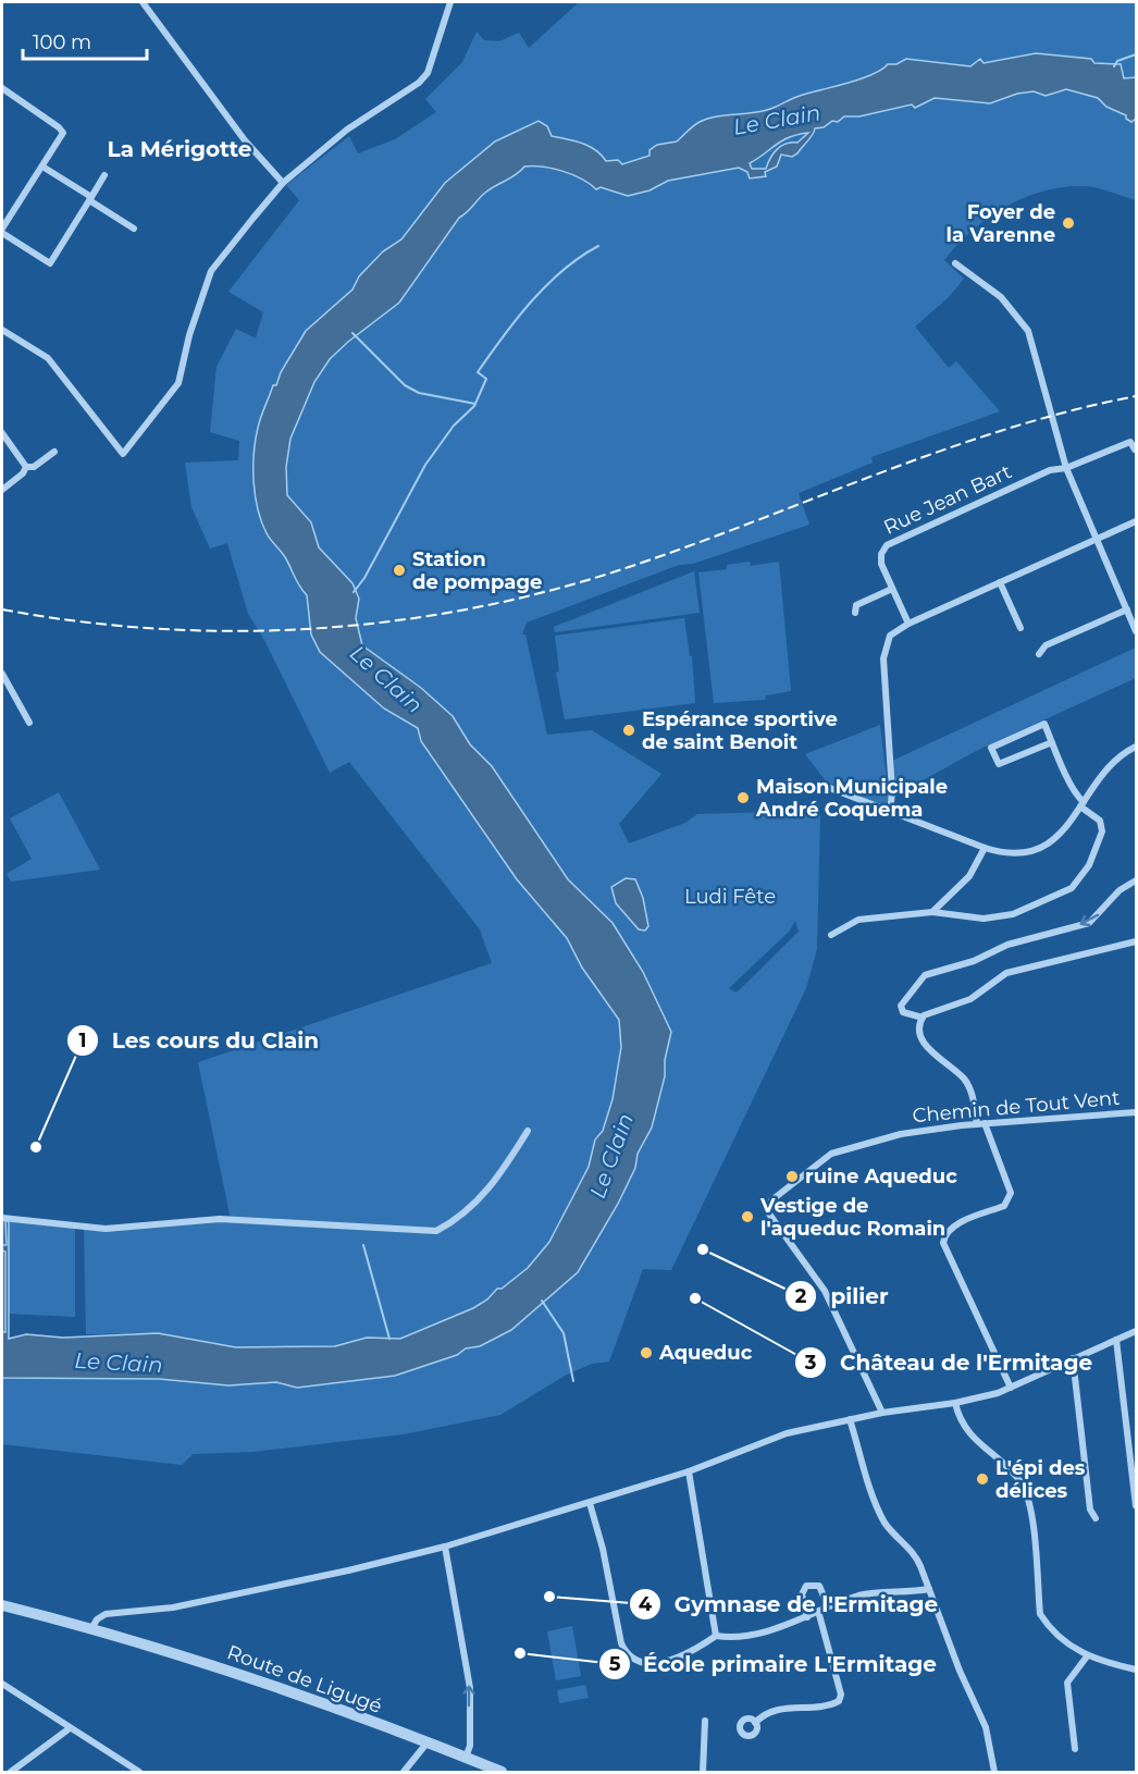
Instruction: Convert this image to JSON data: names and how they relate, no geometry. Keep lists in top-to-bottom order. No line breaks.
{"streets":{"street":["Rue Jean Bart","Chemin de Tout Vent","Route de Ligugé"]},"districts":["La Mérigotte"],"water":["Le Clain"],"parks":["Ludi Fête"],"places":["Foyer de la Varenne","Station de pompage","Espérance sportive de saint Benoit","Maison Municipale André Coquema","Les cours du Clain","ruine Aqueduc","Vestige de l'aqueduc Romain","pilier","Château de l'Ermitage","Aqueduc","L'épi des délices","Gymnase de l'Ermitage","École primaire L'Ermitage"],"scale_bar":"100 m"}
